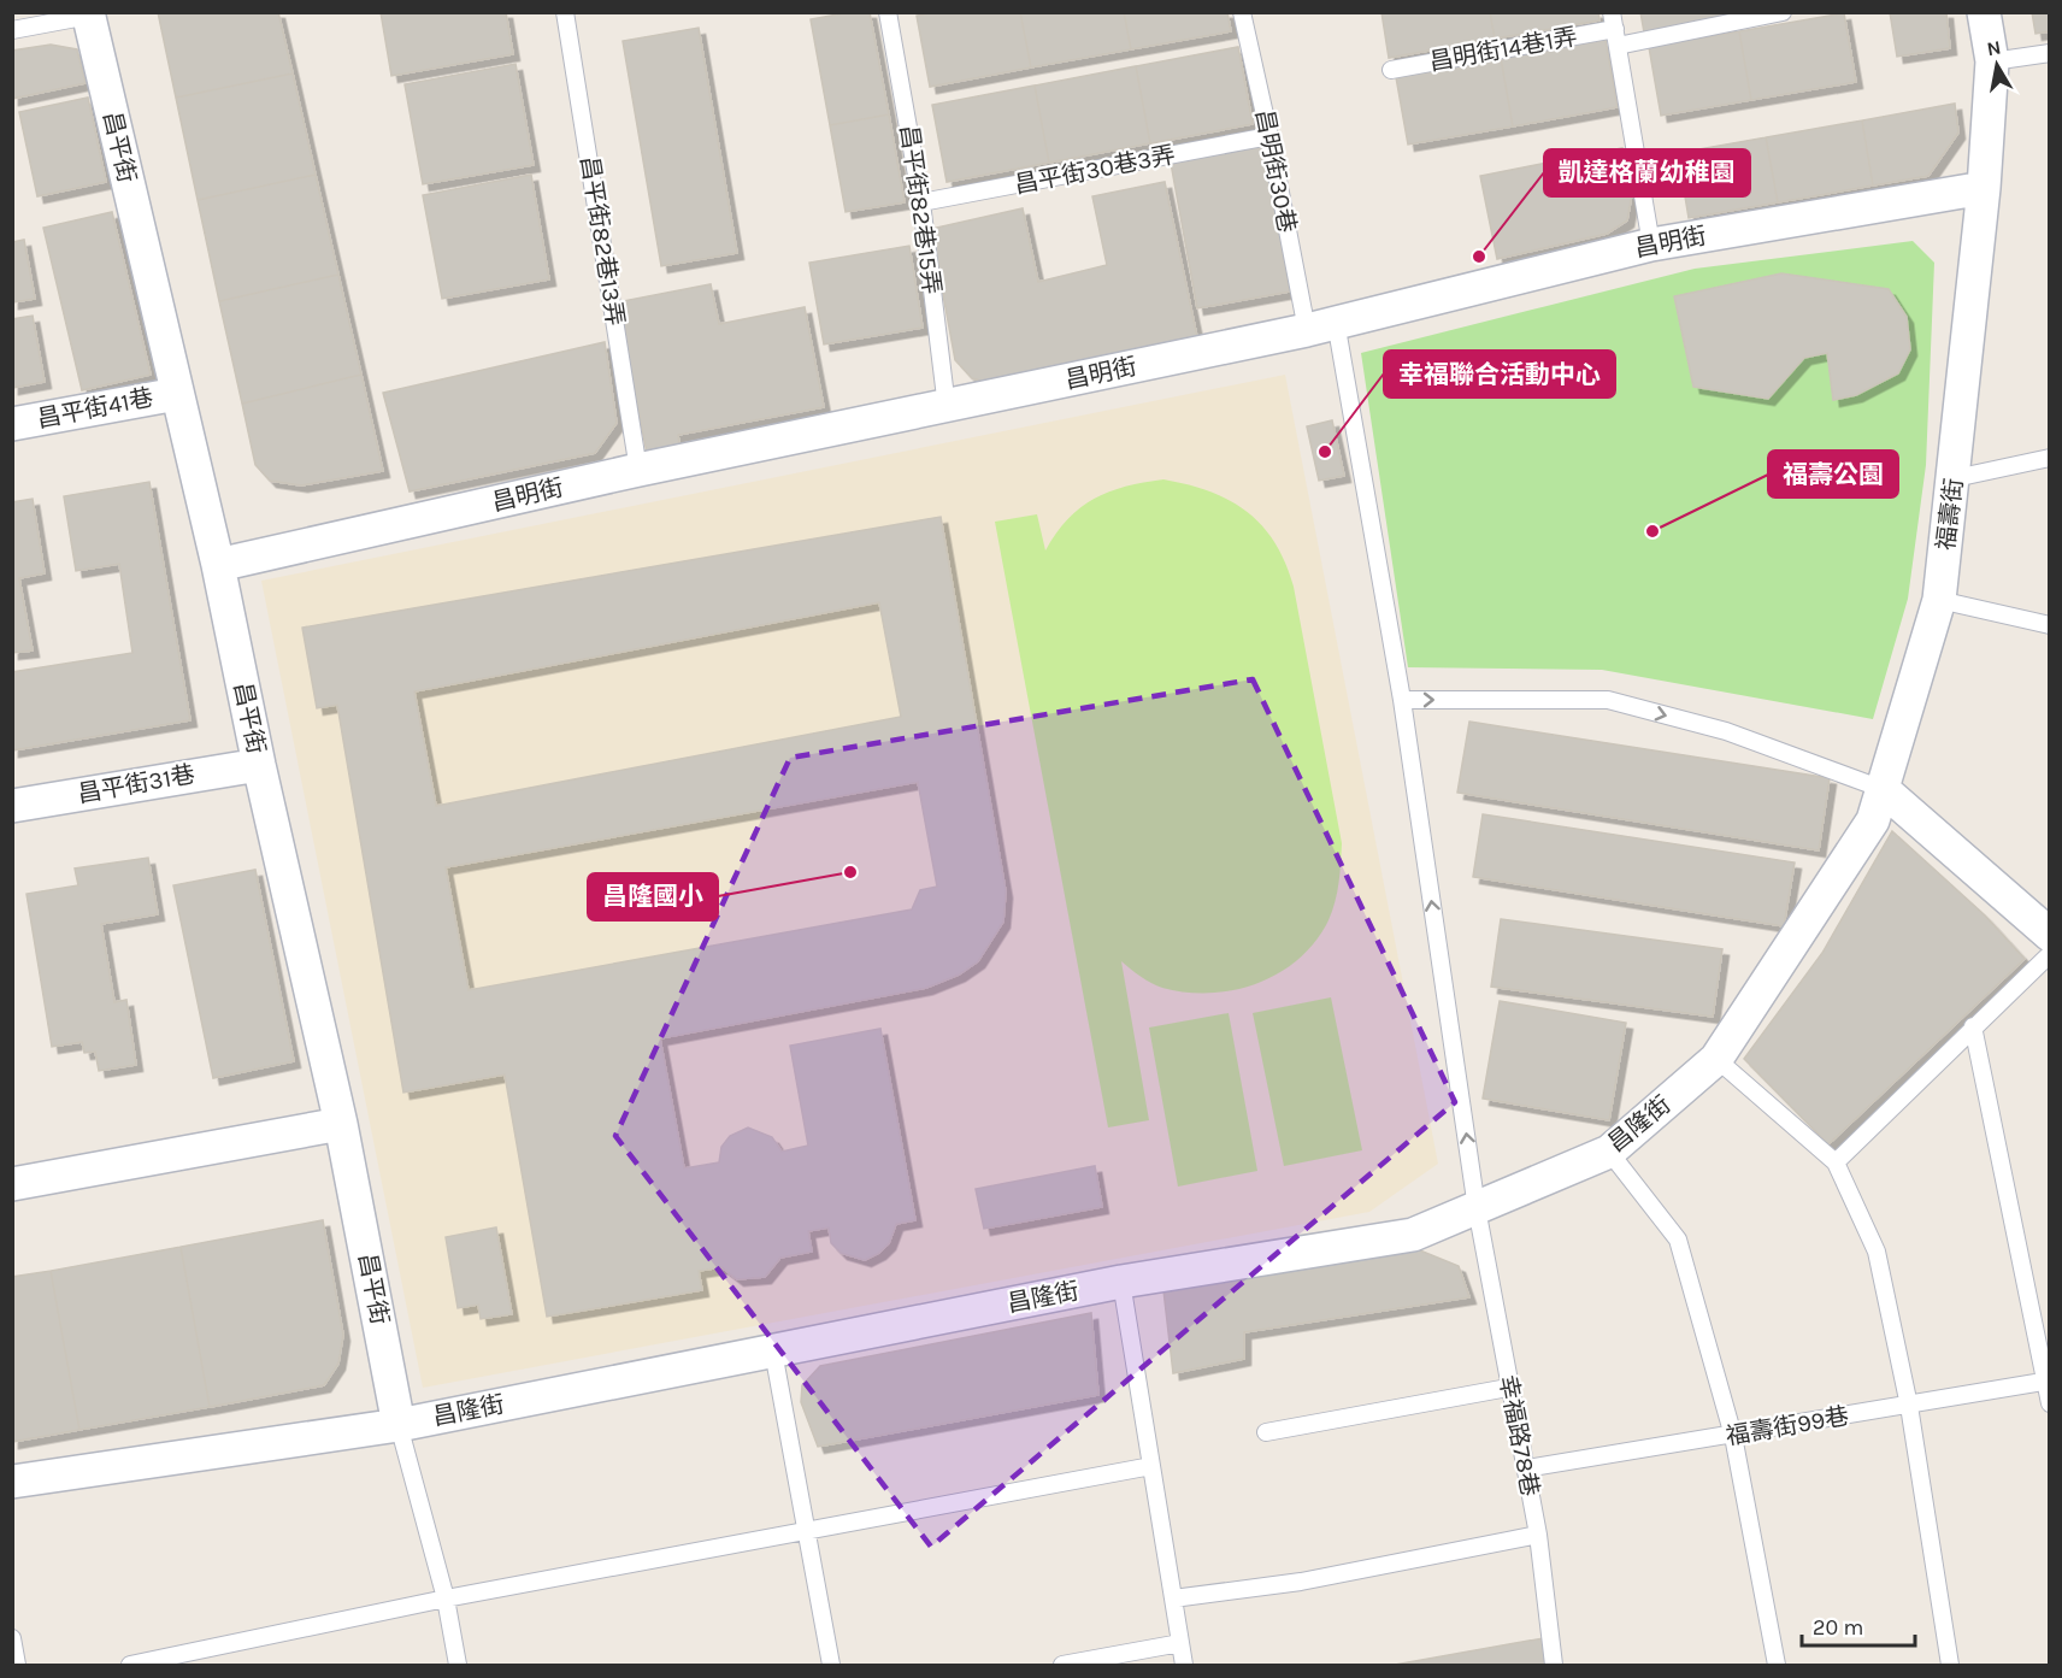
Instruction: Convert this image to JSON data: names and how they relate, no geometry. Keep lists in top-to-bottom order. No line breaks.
{"streets":{"street":["昌平街","昌明街","昌平街41巷","福壽街","昌平街31巷","昌隆街"],"lane":["昌明街14巷1弄","昌平街30巷3弄","昌明街30巷","昌平街82巷15弄","昌平街82巷13弄","福壽街99巷","幸福路78巷"]},"crossings":[["昌平街","昌明街"],["昌平街","昌平街41巷"],["昌平街","昌平街31巷"],["昌平街","昌隆街"],["昌平街30巷3弄","昌明街30巷"],["昌平街30巷3弄","昌平街82巷15弄"],["昌明街30巷","昌明街"],["昌明街30巷","幸福路78巷"],["昌平街82巷15弄","昌明街"],["昌平街82巷13弄","昌明街"],["昌明街","福壽街"],["福壽街","昌隆街"],["昌隆街","幸福路78巷"],["福壽街99巷","幸福路78巷"]],"one_way":["幸福路78巷"],"places":["凱達格蘭幼稚園","幸福聯合活動中心","福壽公園","昌隆國小"],"scale_bar":"20 m","north":"top"}
